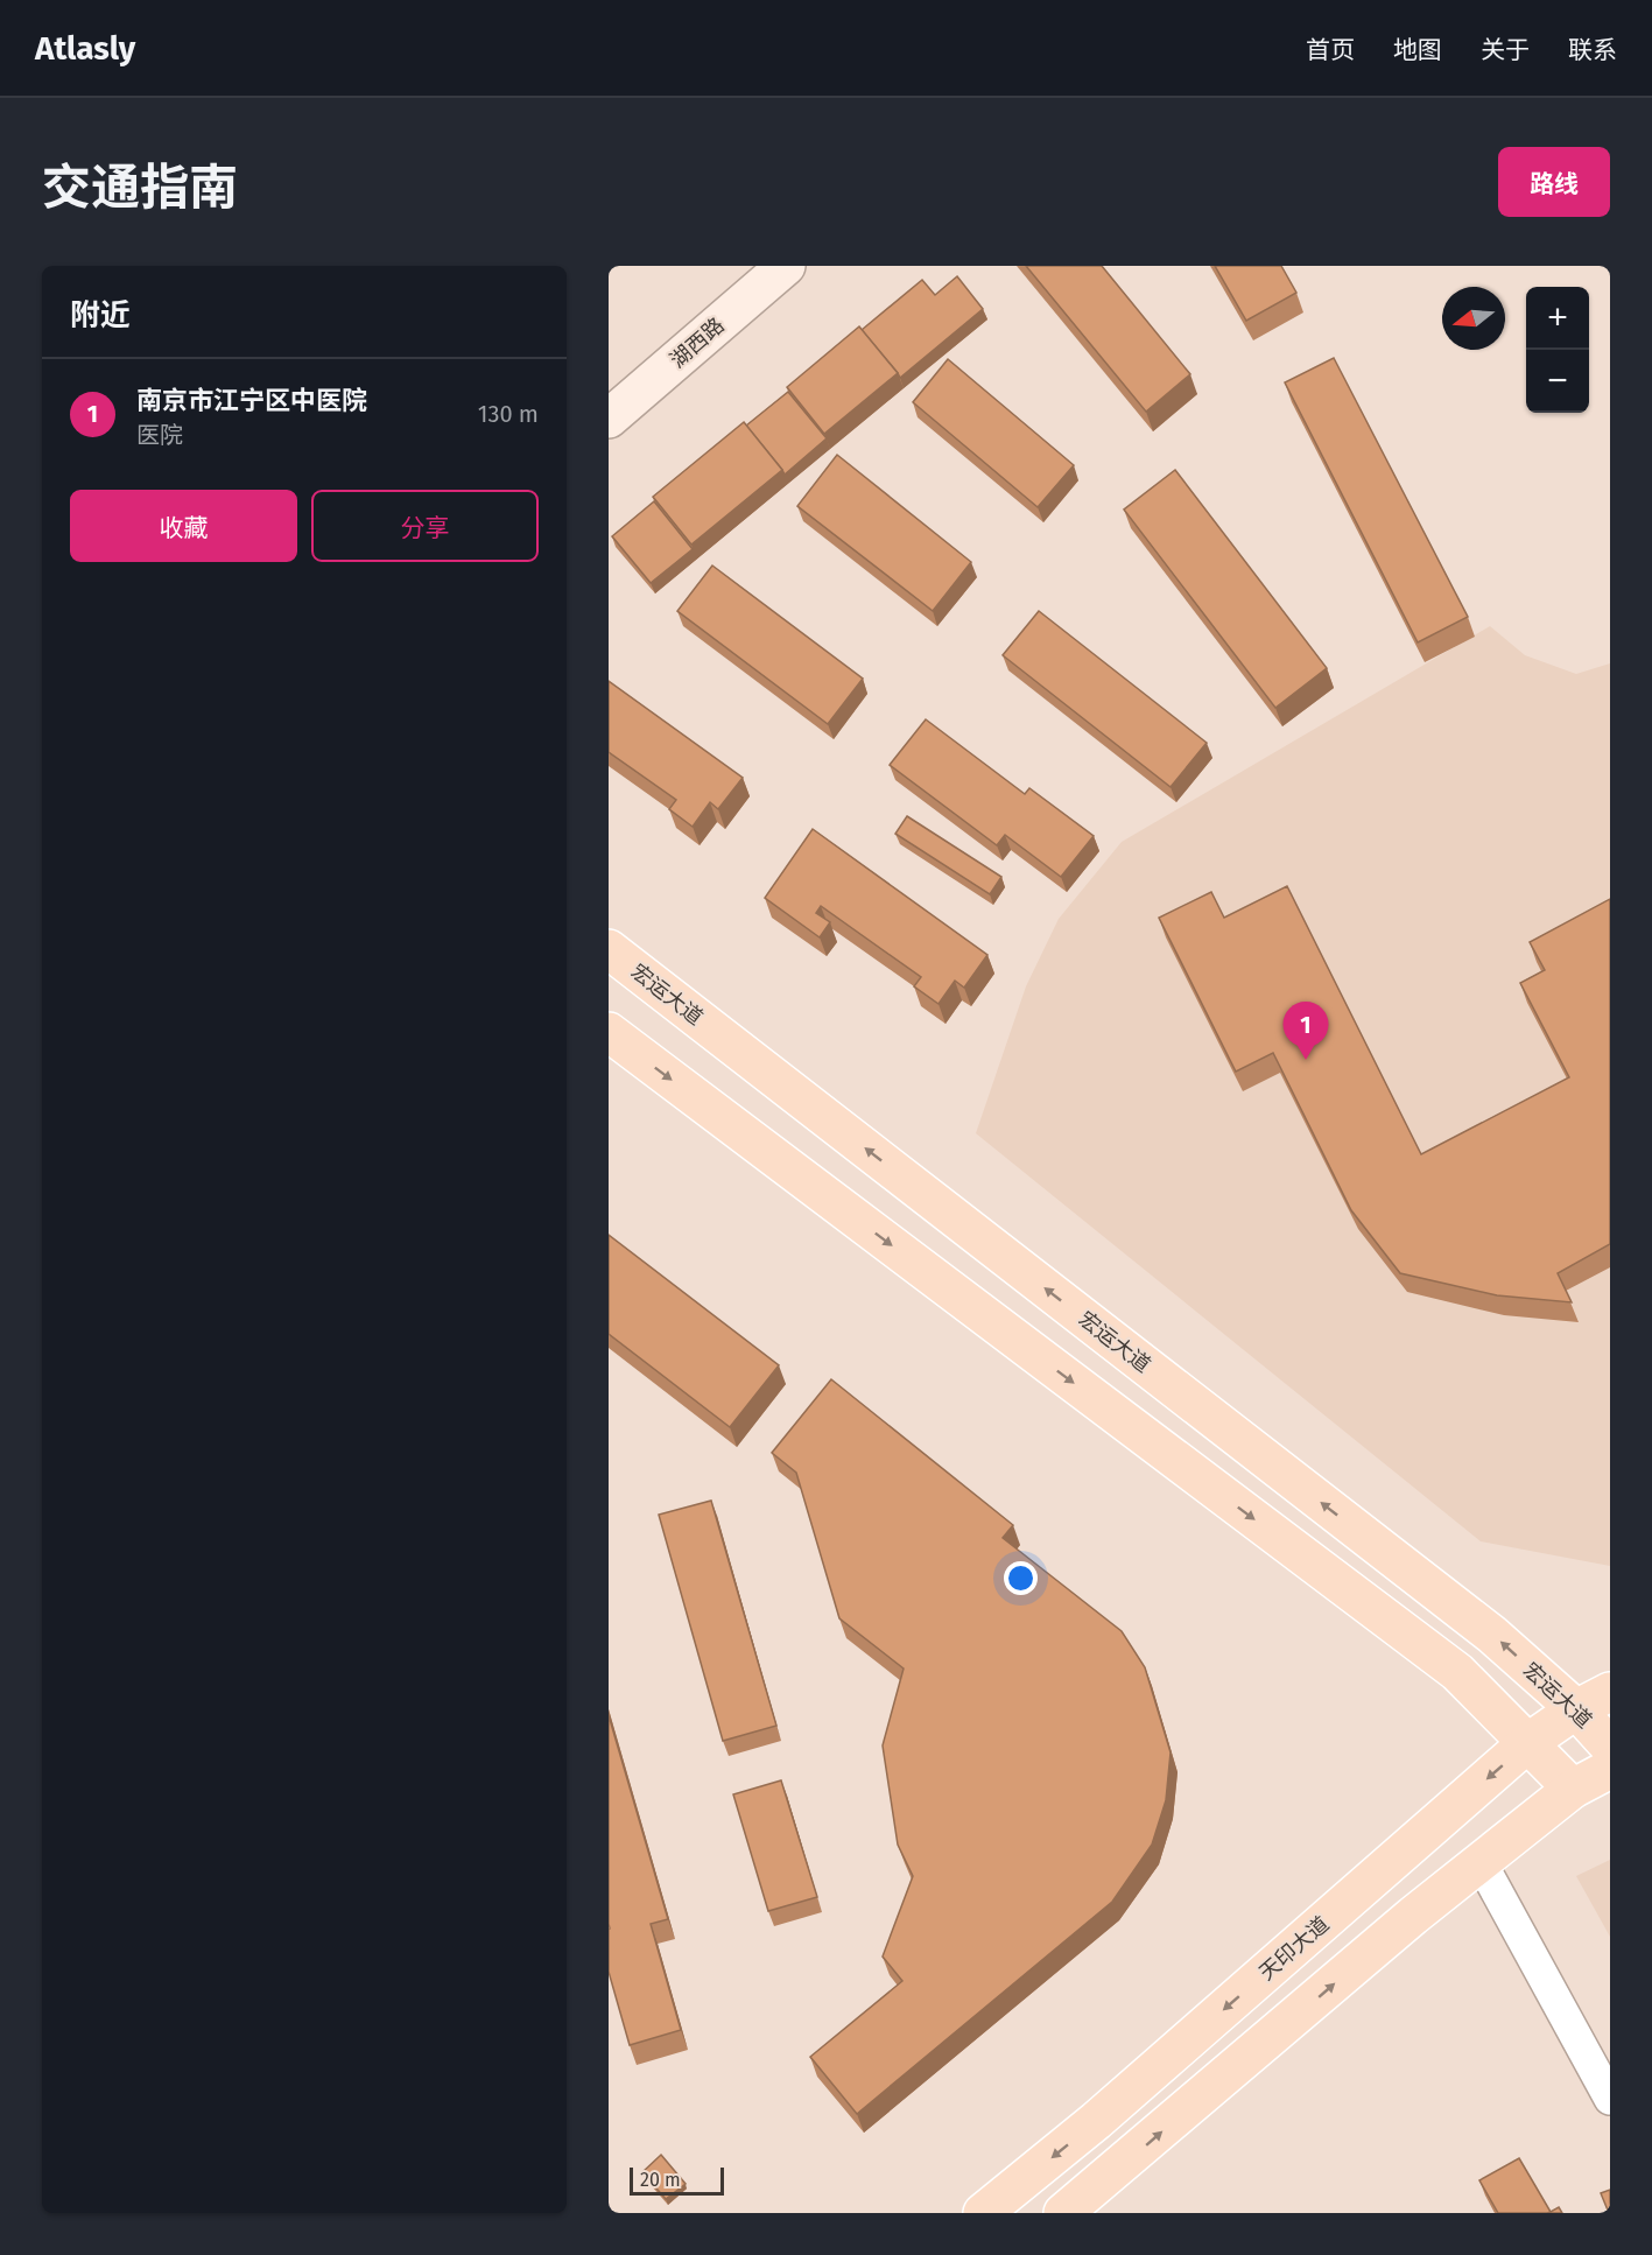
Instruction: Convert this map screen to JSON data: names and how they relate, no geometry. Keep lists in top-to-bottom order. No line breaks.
{"streets":{"main road":["湖西路","宏运大道","天印大道"]},"crossings":[["宏运大道","天印大道"]],"scale_bar":"20 m","north":"left","page":{"header":"Atlasly","nav":["首页","地图","关于","联系"],"title":"交通指南","buttons":["路线",["收藏","分享"]],"heading":"附近","map_buttons":["+","−"],"list":[{"mark":"1","name":"南京市江宁区中医院","note":"医院","value":"130 m"}],"pins":"1","scale":"20 m"}}
